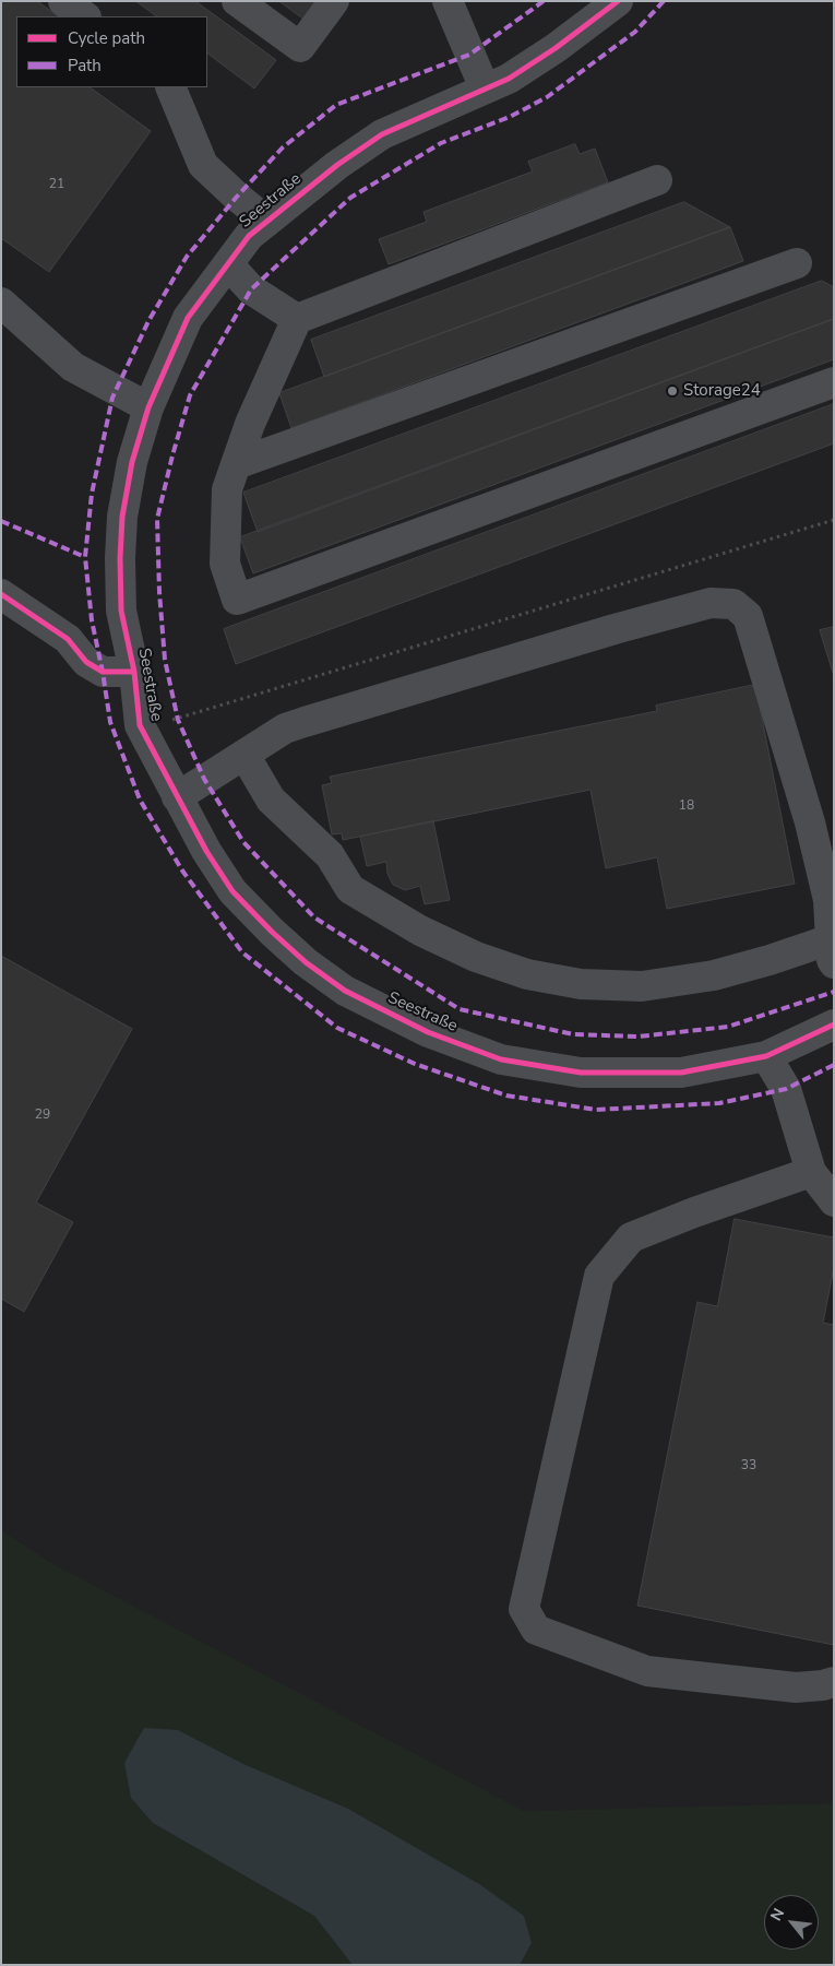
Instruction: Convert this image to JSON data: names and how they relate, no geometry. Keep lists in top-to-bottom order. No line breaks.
{"streets":{"street":["Seestraße"]},"places":["Storage24"],"house_numbers":["21","18","29","33"],"legend":["Cycle path","Path"],"north":"top left"}
